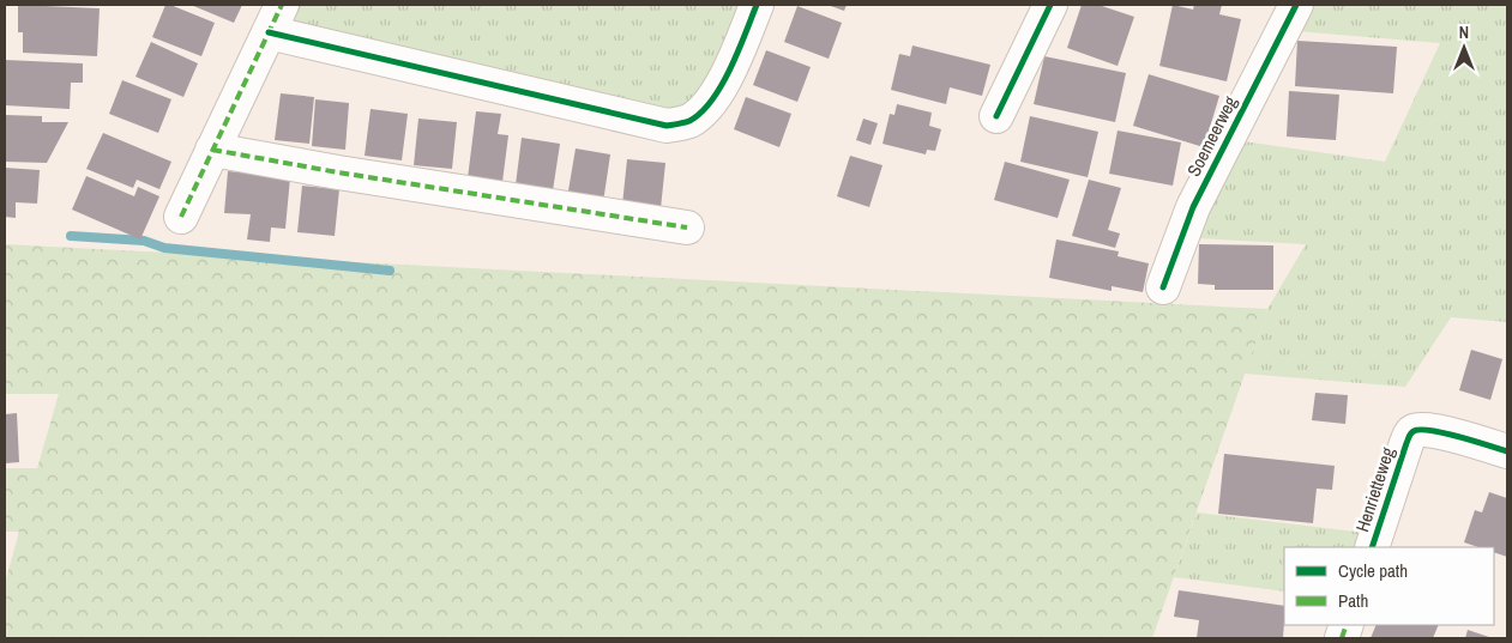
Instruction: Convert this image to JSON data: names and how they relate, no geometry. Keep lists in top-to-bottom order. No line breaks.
{"streets":{"street":["Soemeerweg","Henrietteweg"]},"legend":["Cycle path","Path"],"north":"top"}
